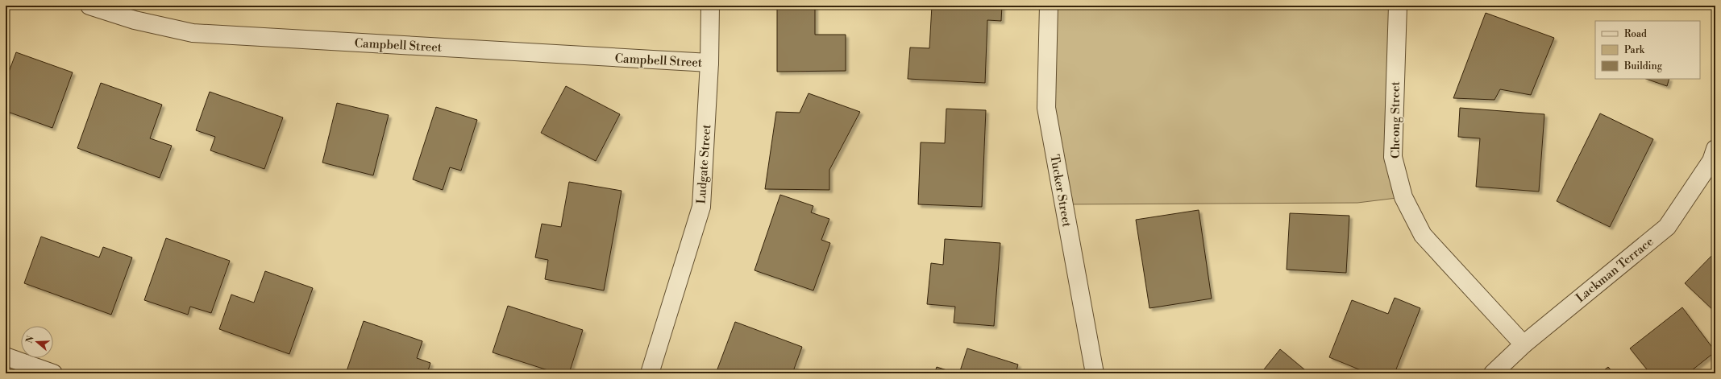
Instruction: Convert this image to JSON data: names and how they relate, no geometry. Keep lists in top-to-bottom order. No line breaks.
{"streets":{"street":["Campbell Street","Cheong Street","Ludgate Street","Tucker Street","Lackman Terrace"]},"crossings":[["Campbell Street","Ludgate Street"],["Cheong Street","Lackman Terrace"]],"legend":["Road","Park","Building"],"north":"left"}
